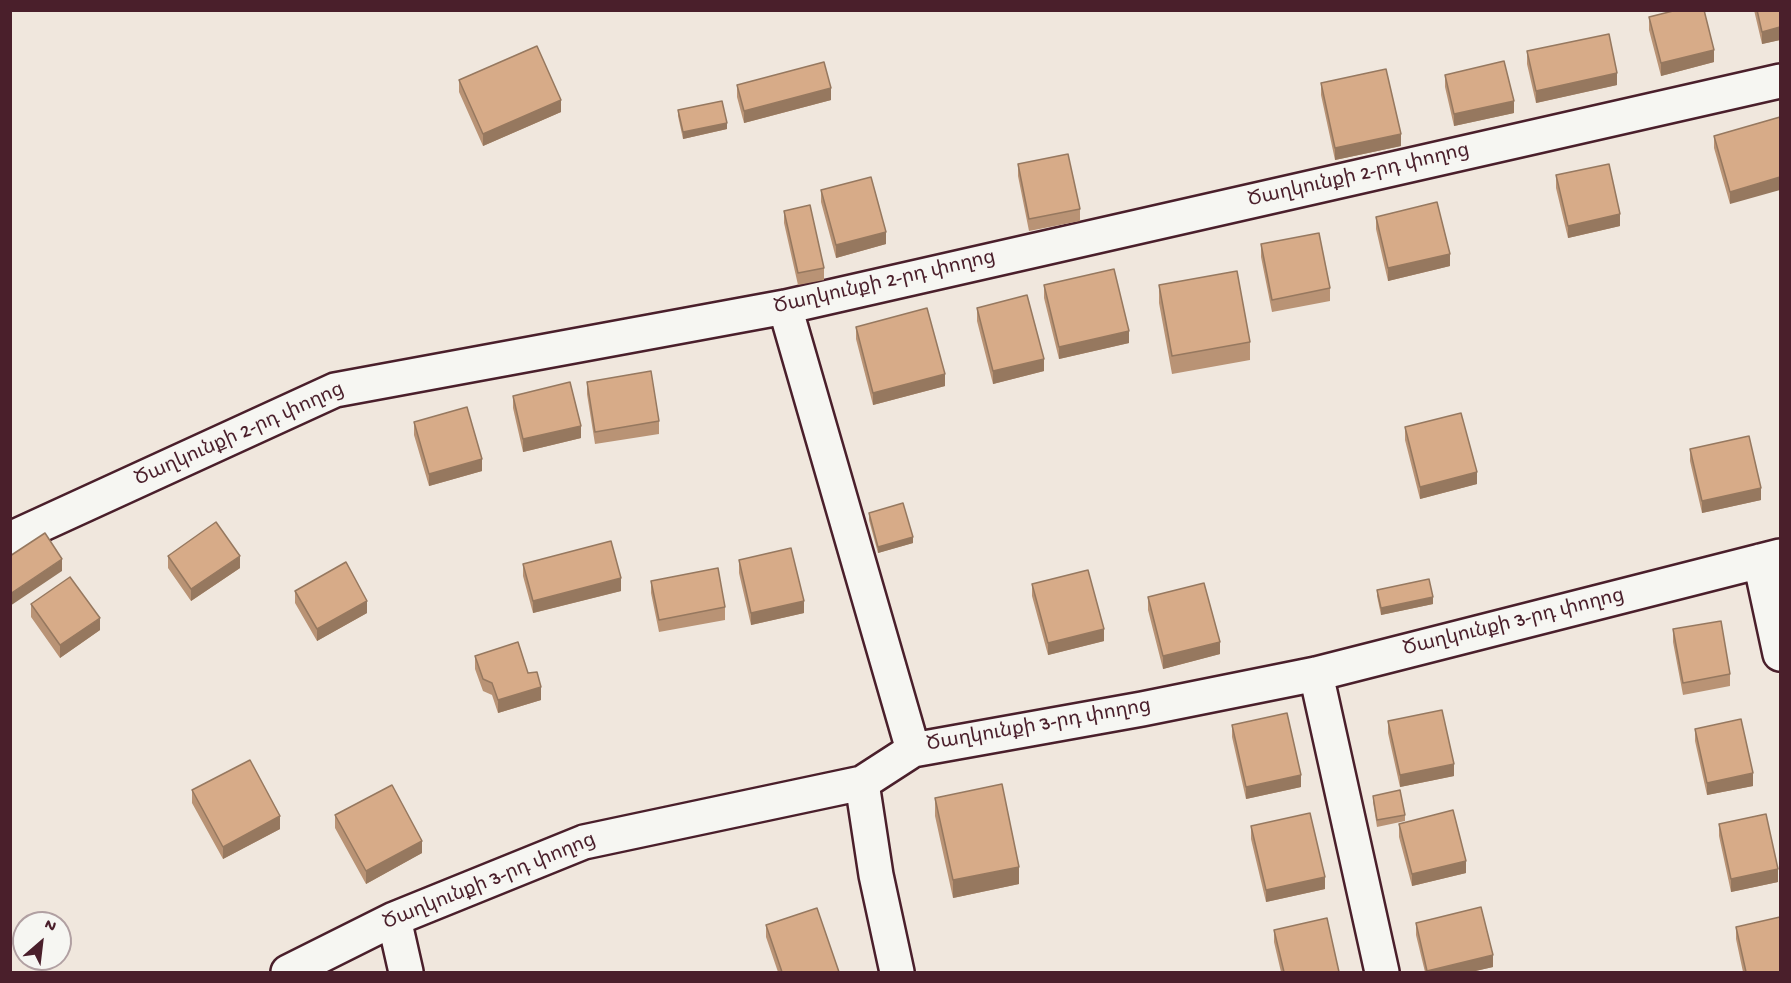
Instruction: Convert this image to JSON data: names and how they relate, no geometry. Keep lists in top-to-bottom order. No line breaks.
{"streets":{"street":["Ծաղկունքի 2-րդ փողոց","Ծաղկունքի 3-րդ փողոց"]},"north":"top right"}
